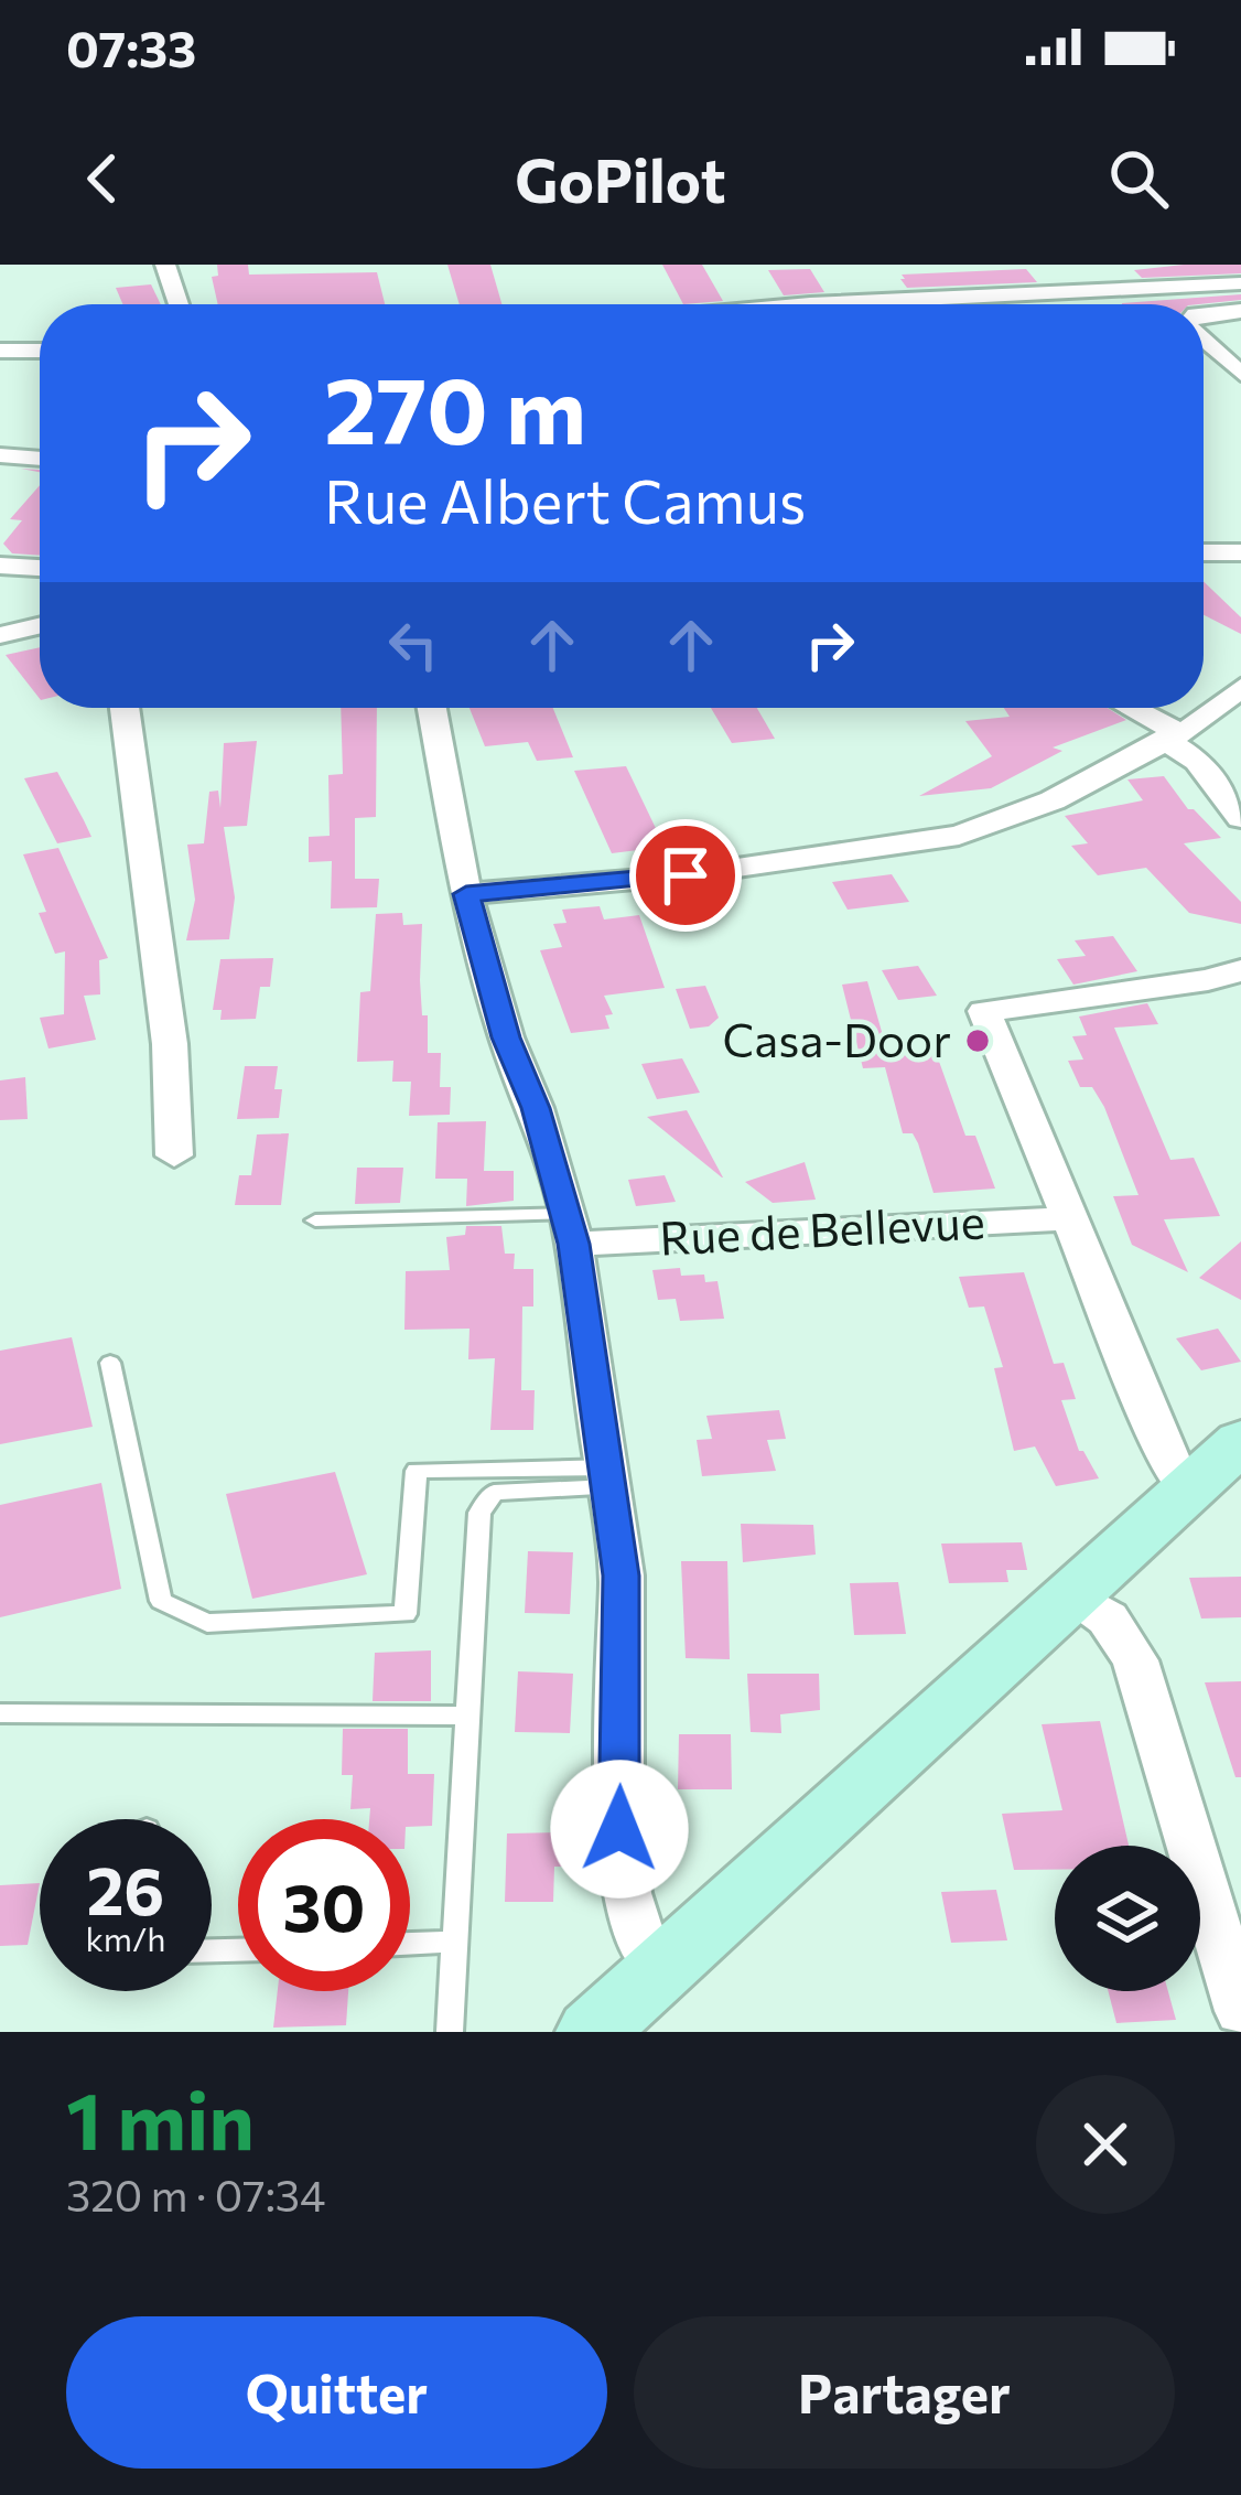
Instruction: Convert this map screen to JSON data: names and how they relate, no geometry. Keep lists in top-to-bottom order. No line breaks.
{"streets":{"street":["Rue de Bellevue"]},"places":["Casa-Door"],"page":{"status":"07:33","header":"GoPilot","turn":["270 m","Rue Albert Camus"],"speed":"26 km/h","limit":"30","heading":["1 min","320 m · 07:34"],"buttons":["Quitter","Partager"]}}
